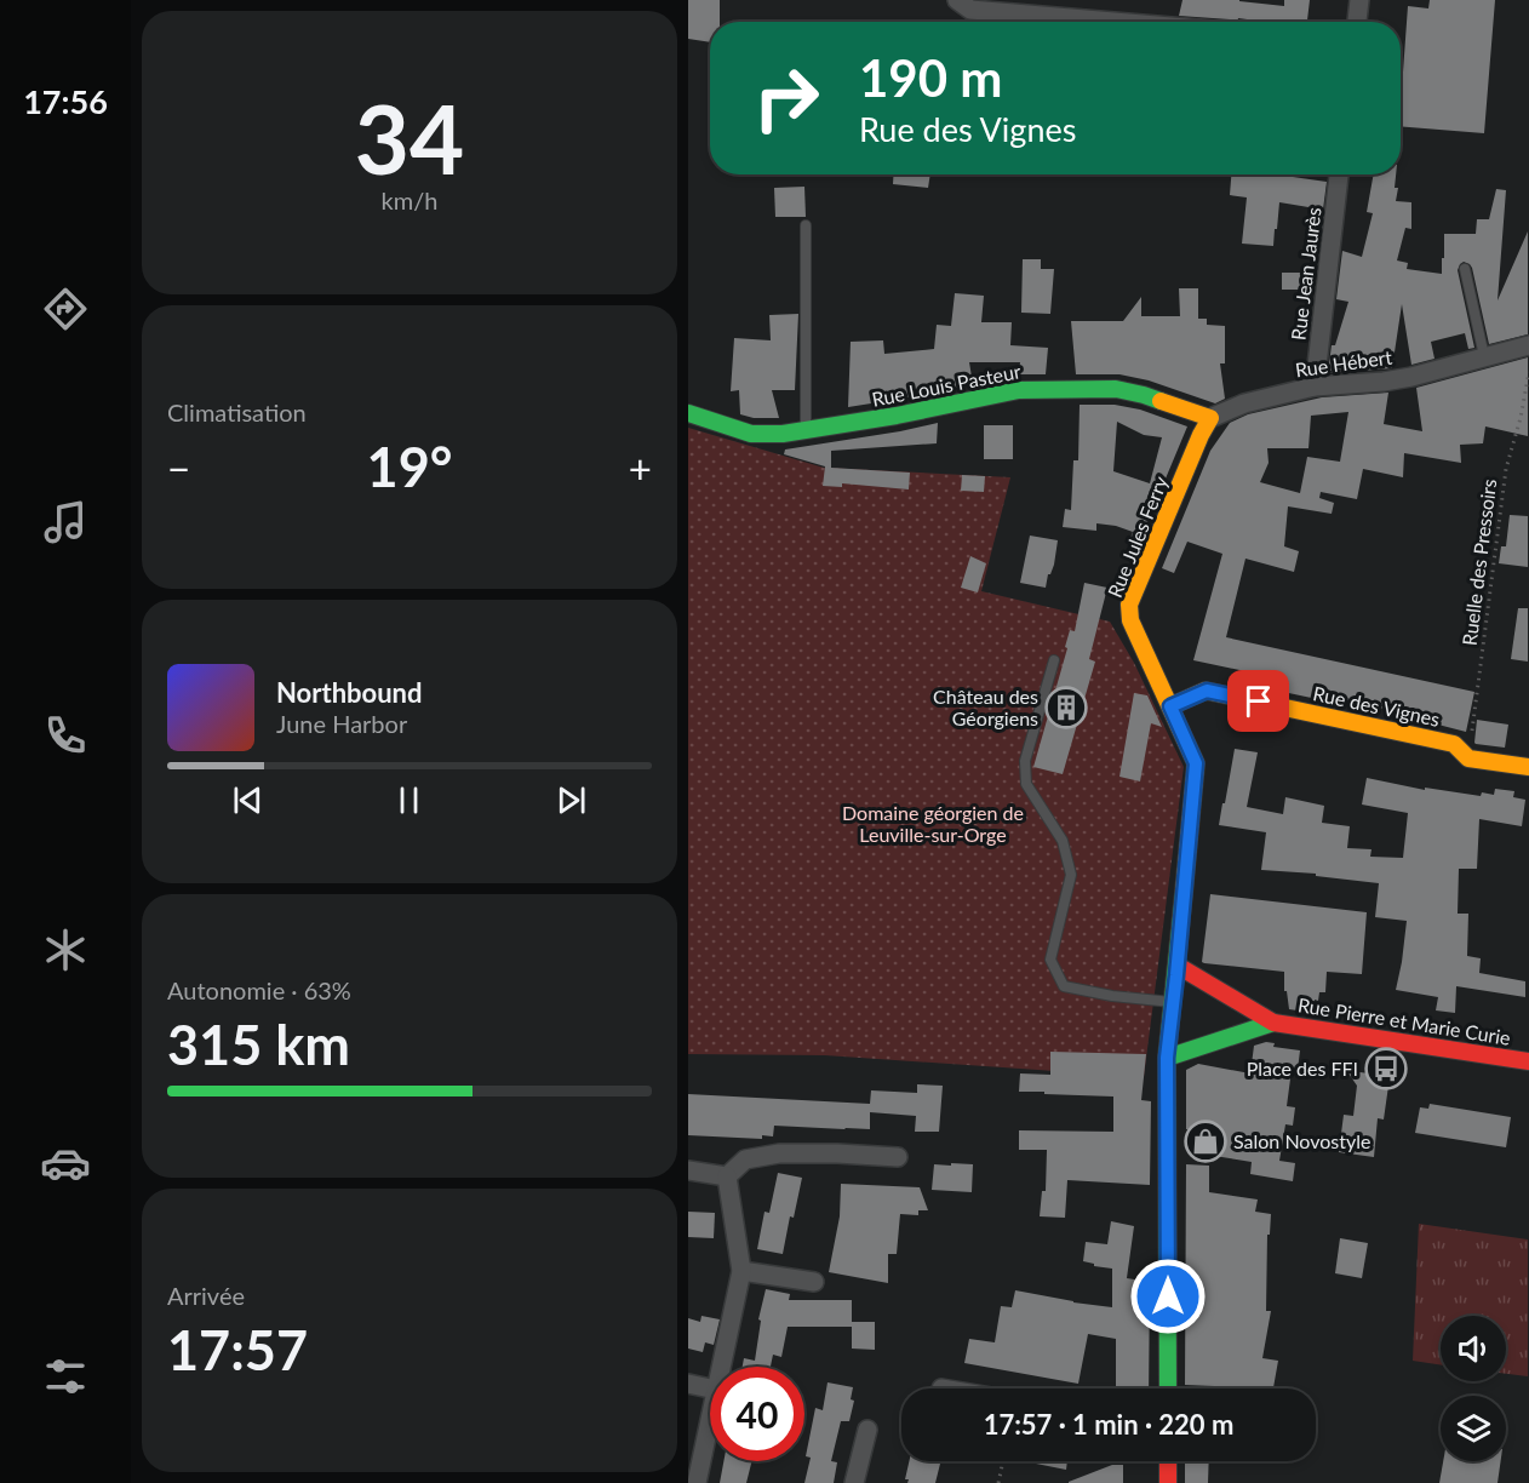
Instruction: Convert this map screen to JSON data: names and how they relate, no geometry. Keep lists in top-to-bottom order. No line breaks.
{"streets":{"street":["Rue Jean Jaurès","Rue Hébert","Rue Louis Pasteur","Rue Jules Ferry","Rue des Vignes","Rue Pierre et Marie Curie"],"path":["Ruelle des Pressoirs"]},"crossings":[["Rue Jean Jaurès","Rue Hébert"],["Rue Hébert","Rue Louis Pasteur"],["Rue Hébert","Rue Jules Ferry"],["Rue Louis Pasteur","Rue Jules Ferry"],["Rue Jules Ferry","Rue des Vignes"],["Ruelle des Pressoirs","Rue des Vignes"]],"parks":["Domaine géorgien de Leuville-sur-Orge"],"places":{"building":["Château des Géorgiens"],"bus stop":["Place des FFI"],"shop":["Salon Novostyle"]},"page":{"tabs":"17:56","tile":[["34","km/h"],"Climatisation",["Autonomie · 63%","315 km"],["Arrivée","17:57"]],"turn":["190 m","Rue des Vignes"],"heat":["−","19°","+"],"song":["Northbound","June Harbor"],"limit":"40","trip":"17:57 · 1 min · 220 m"}}
